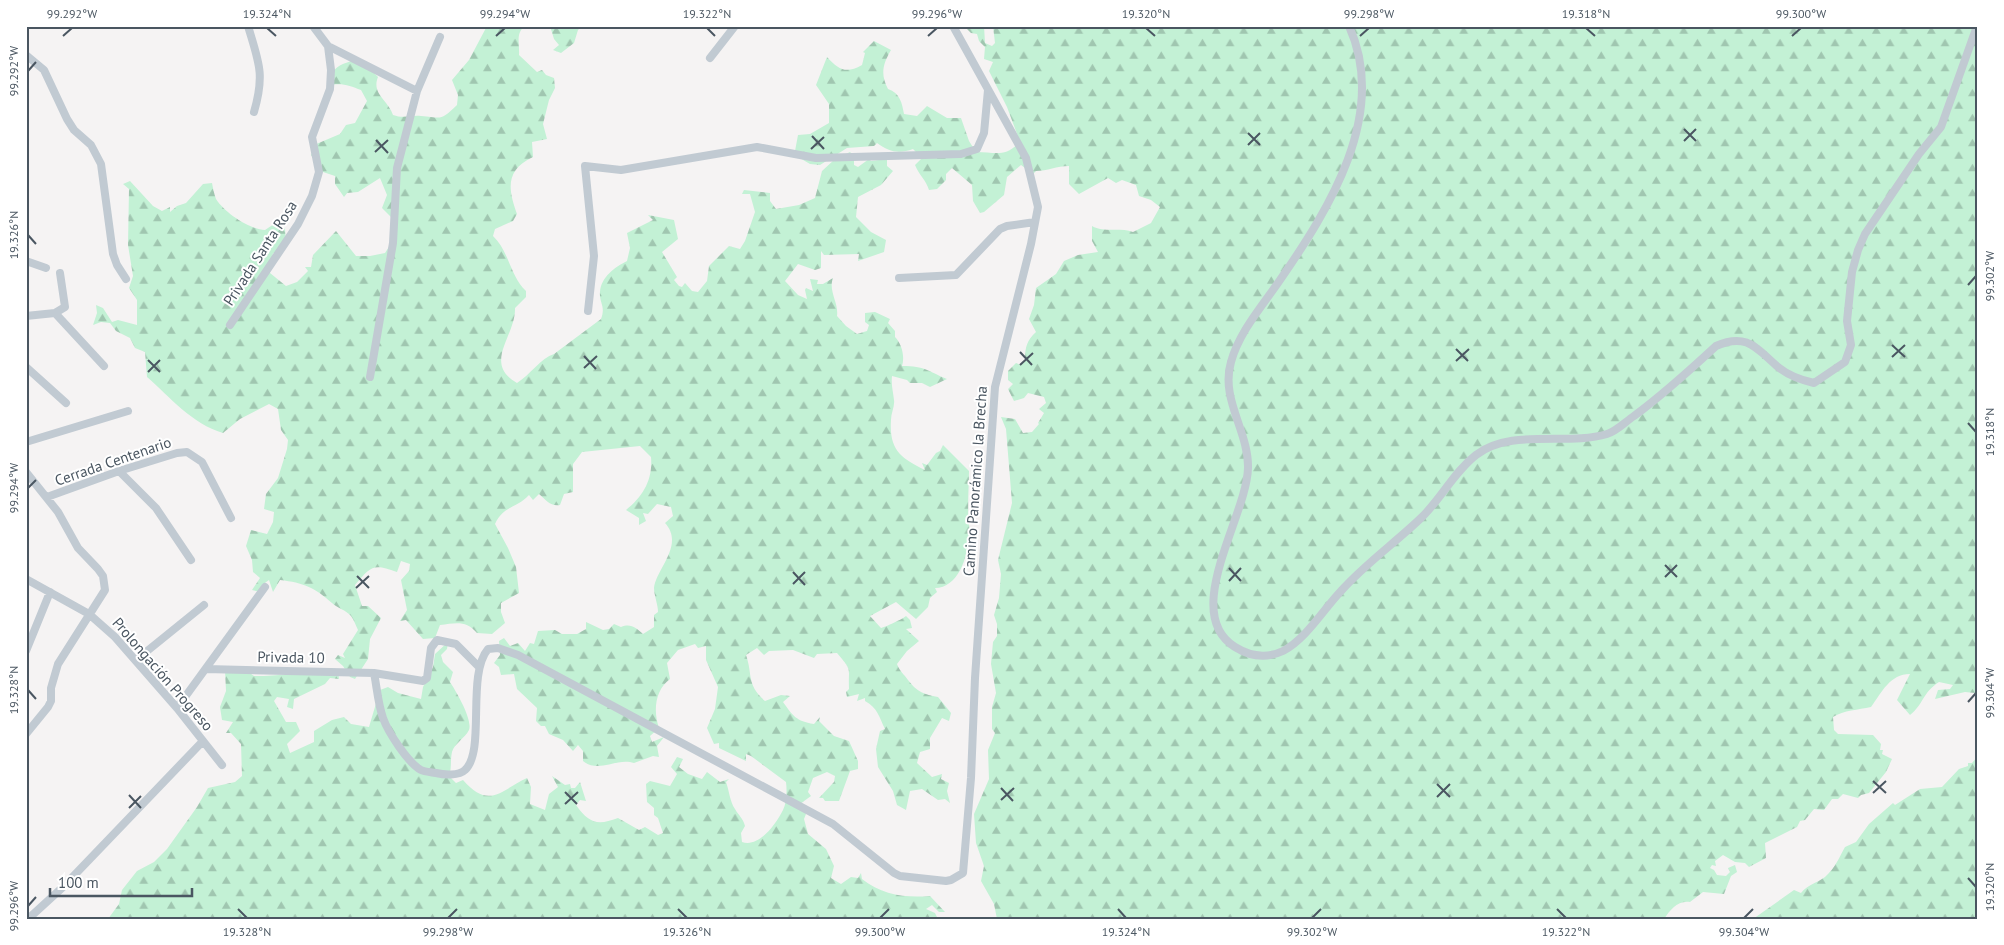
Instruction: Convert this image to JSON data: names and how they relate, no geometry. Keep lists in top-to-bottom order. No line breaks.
{"streets":{"street":["Privada Santa Rosa","Cerrada Centenario","Camino Panorámico la Brecha","Privada 10","Prolongación Progreso"]},"crossings":[["Camino Panorámico la Brecha","Privada 10"]],"scale_bar":"100 m","coordinates":["99.292°W","19.324°N","99.294°W","19.322°N","99.296°W","19.320°N","99.298°W","19.318°N","99.300°W","19.326°N","99.302°W","19.328°N","99.304°W"]}
